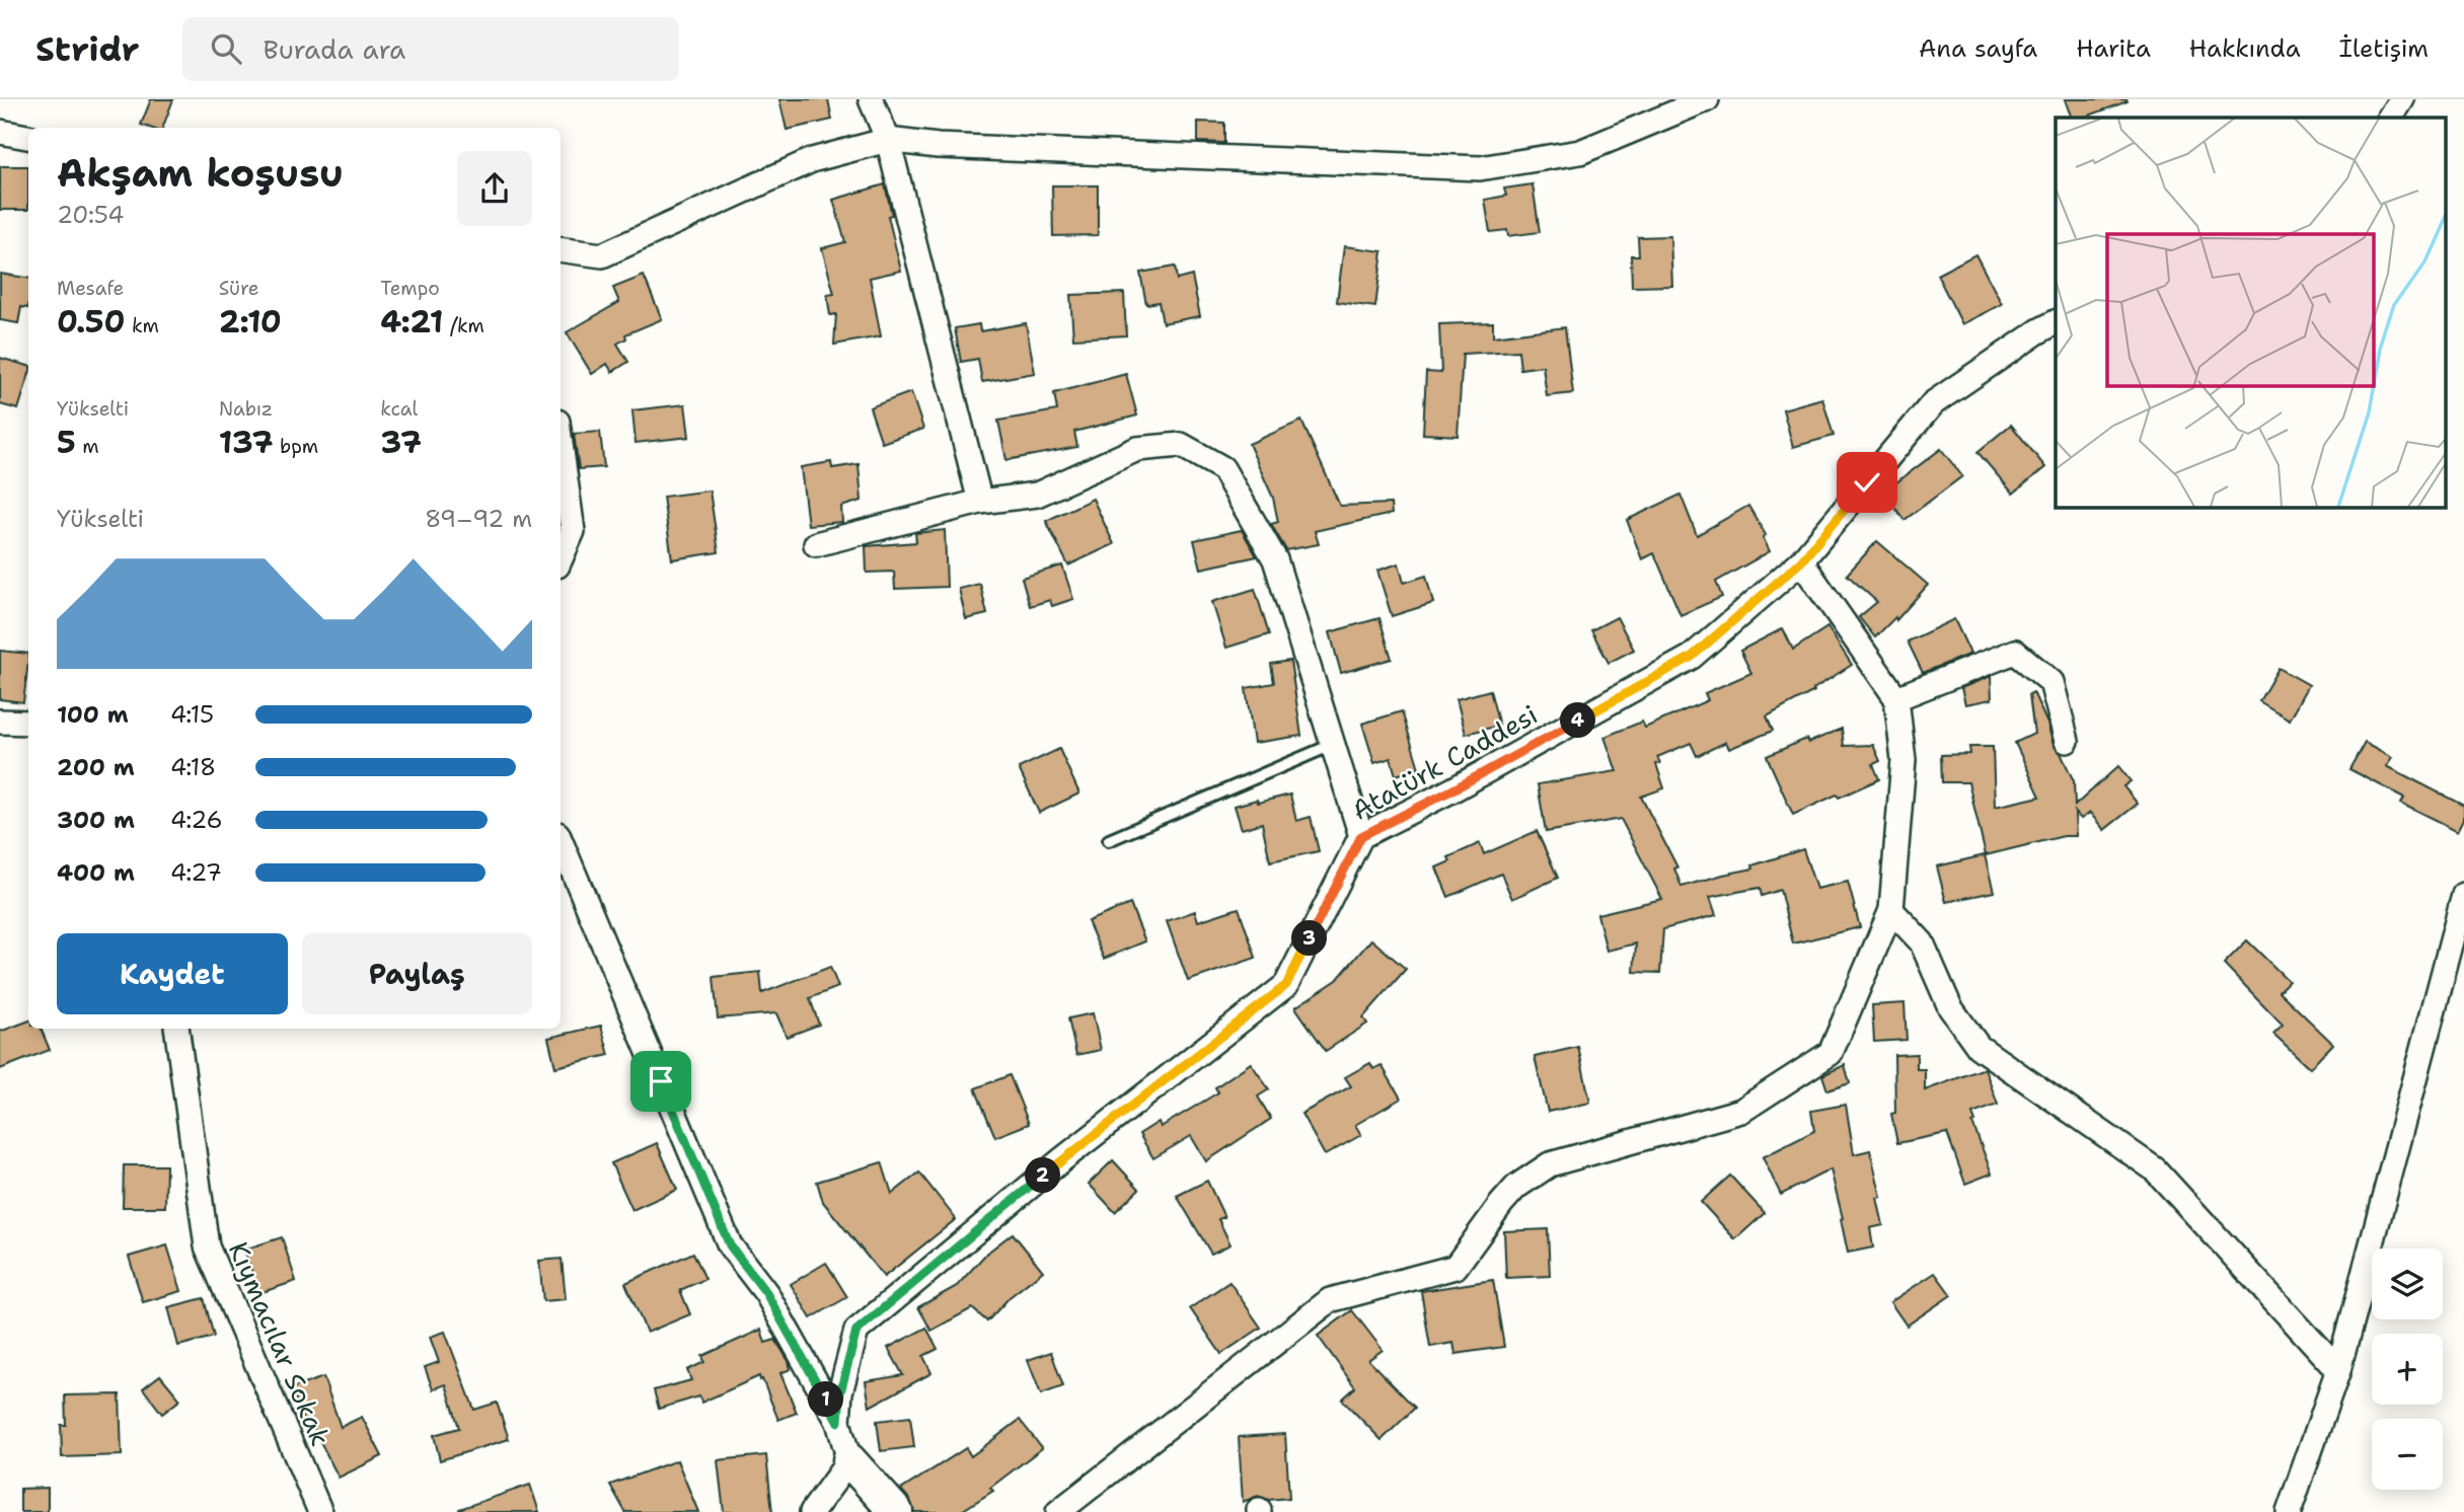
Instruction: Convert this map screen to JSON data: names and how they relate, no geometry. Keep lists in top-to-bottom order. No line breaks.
{"streets":{"street":["Atatürk Caddesi","Kıymacılar Sokak"]},"page":{"header":"Stridr","search":"Burada ara","nav":["Ana sayfa","Harita","Hakkında","İletişim"],"heading":["Akşam koşusu","20:54"],"stats":[["Mesafe","0.50 km"],["Süre","2:10"],["Tempo","4:21 /km"],["Yükselti","5 m"],["Nabız","137 bpm"],["kcal","37"]],"chart":["Yükselti","89–92 m"],"list":[{"name":"100 m","note":"4:15"},{"name":"200 m","note":"4:18"},{"name":"300 m","note":"4:26"},{"name":"400 m","note":"4:27"}],"pins":["4","3","2","1"],"buttons":["Kaydet","Paylaş"],"map_buttons":["+","−"]}}
